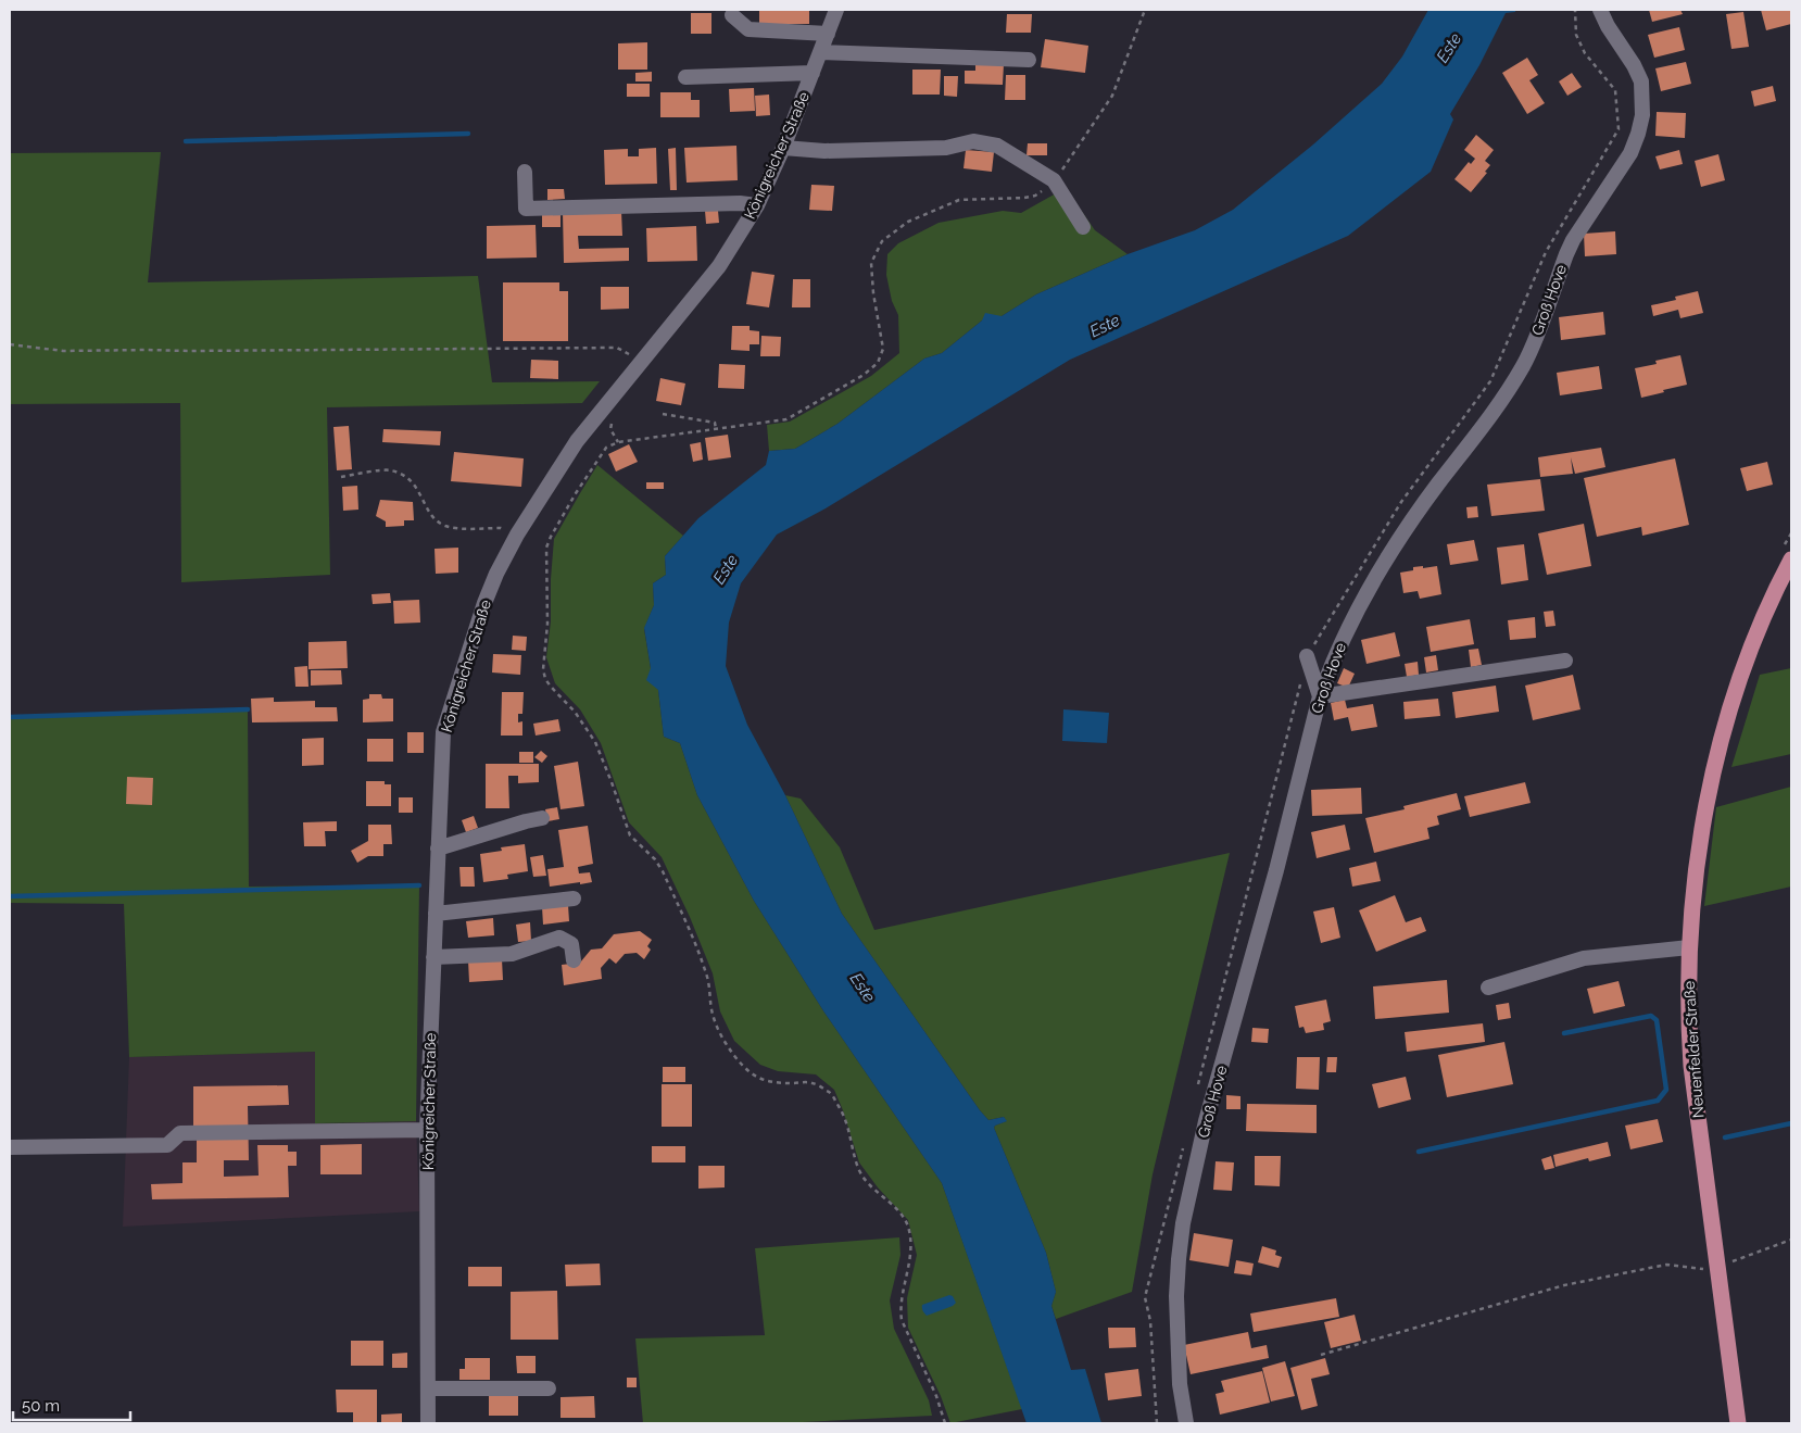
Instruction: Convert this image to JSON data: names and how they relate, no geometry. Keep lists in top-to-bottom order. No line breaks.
{"streets":{"main road":["Neuenfelder Straße"],"street":["Königreicher Straße","Groß Hove"]},"water":["Este"],"scale_bar":"50 m"}
